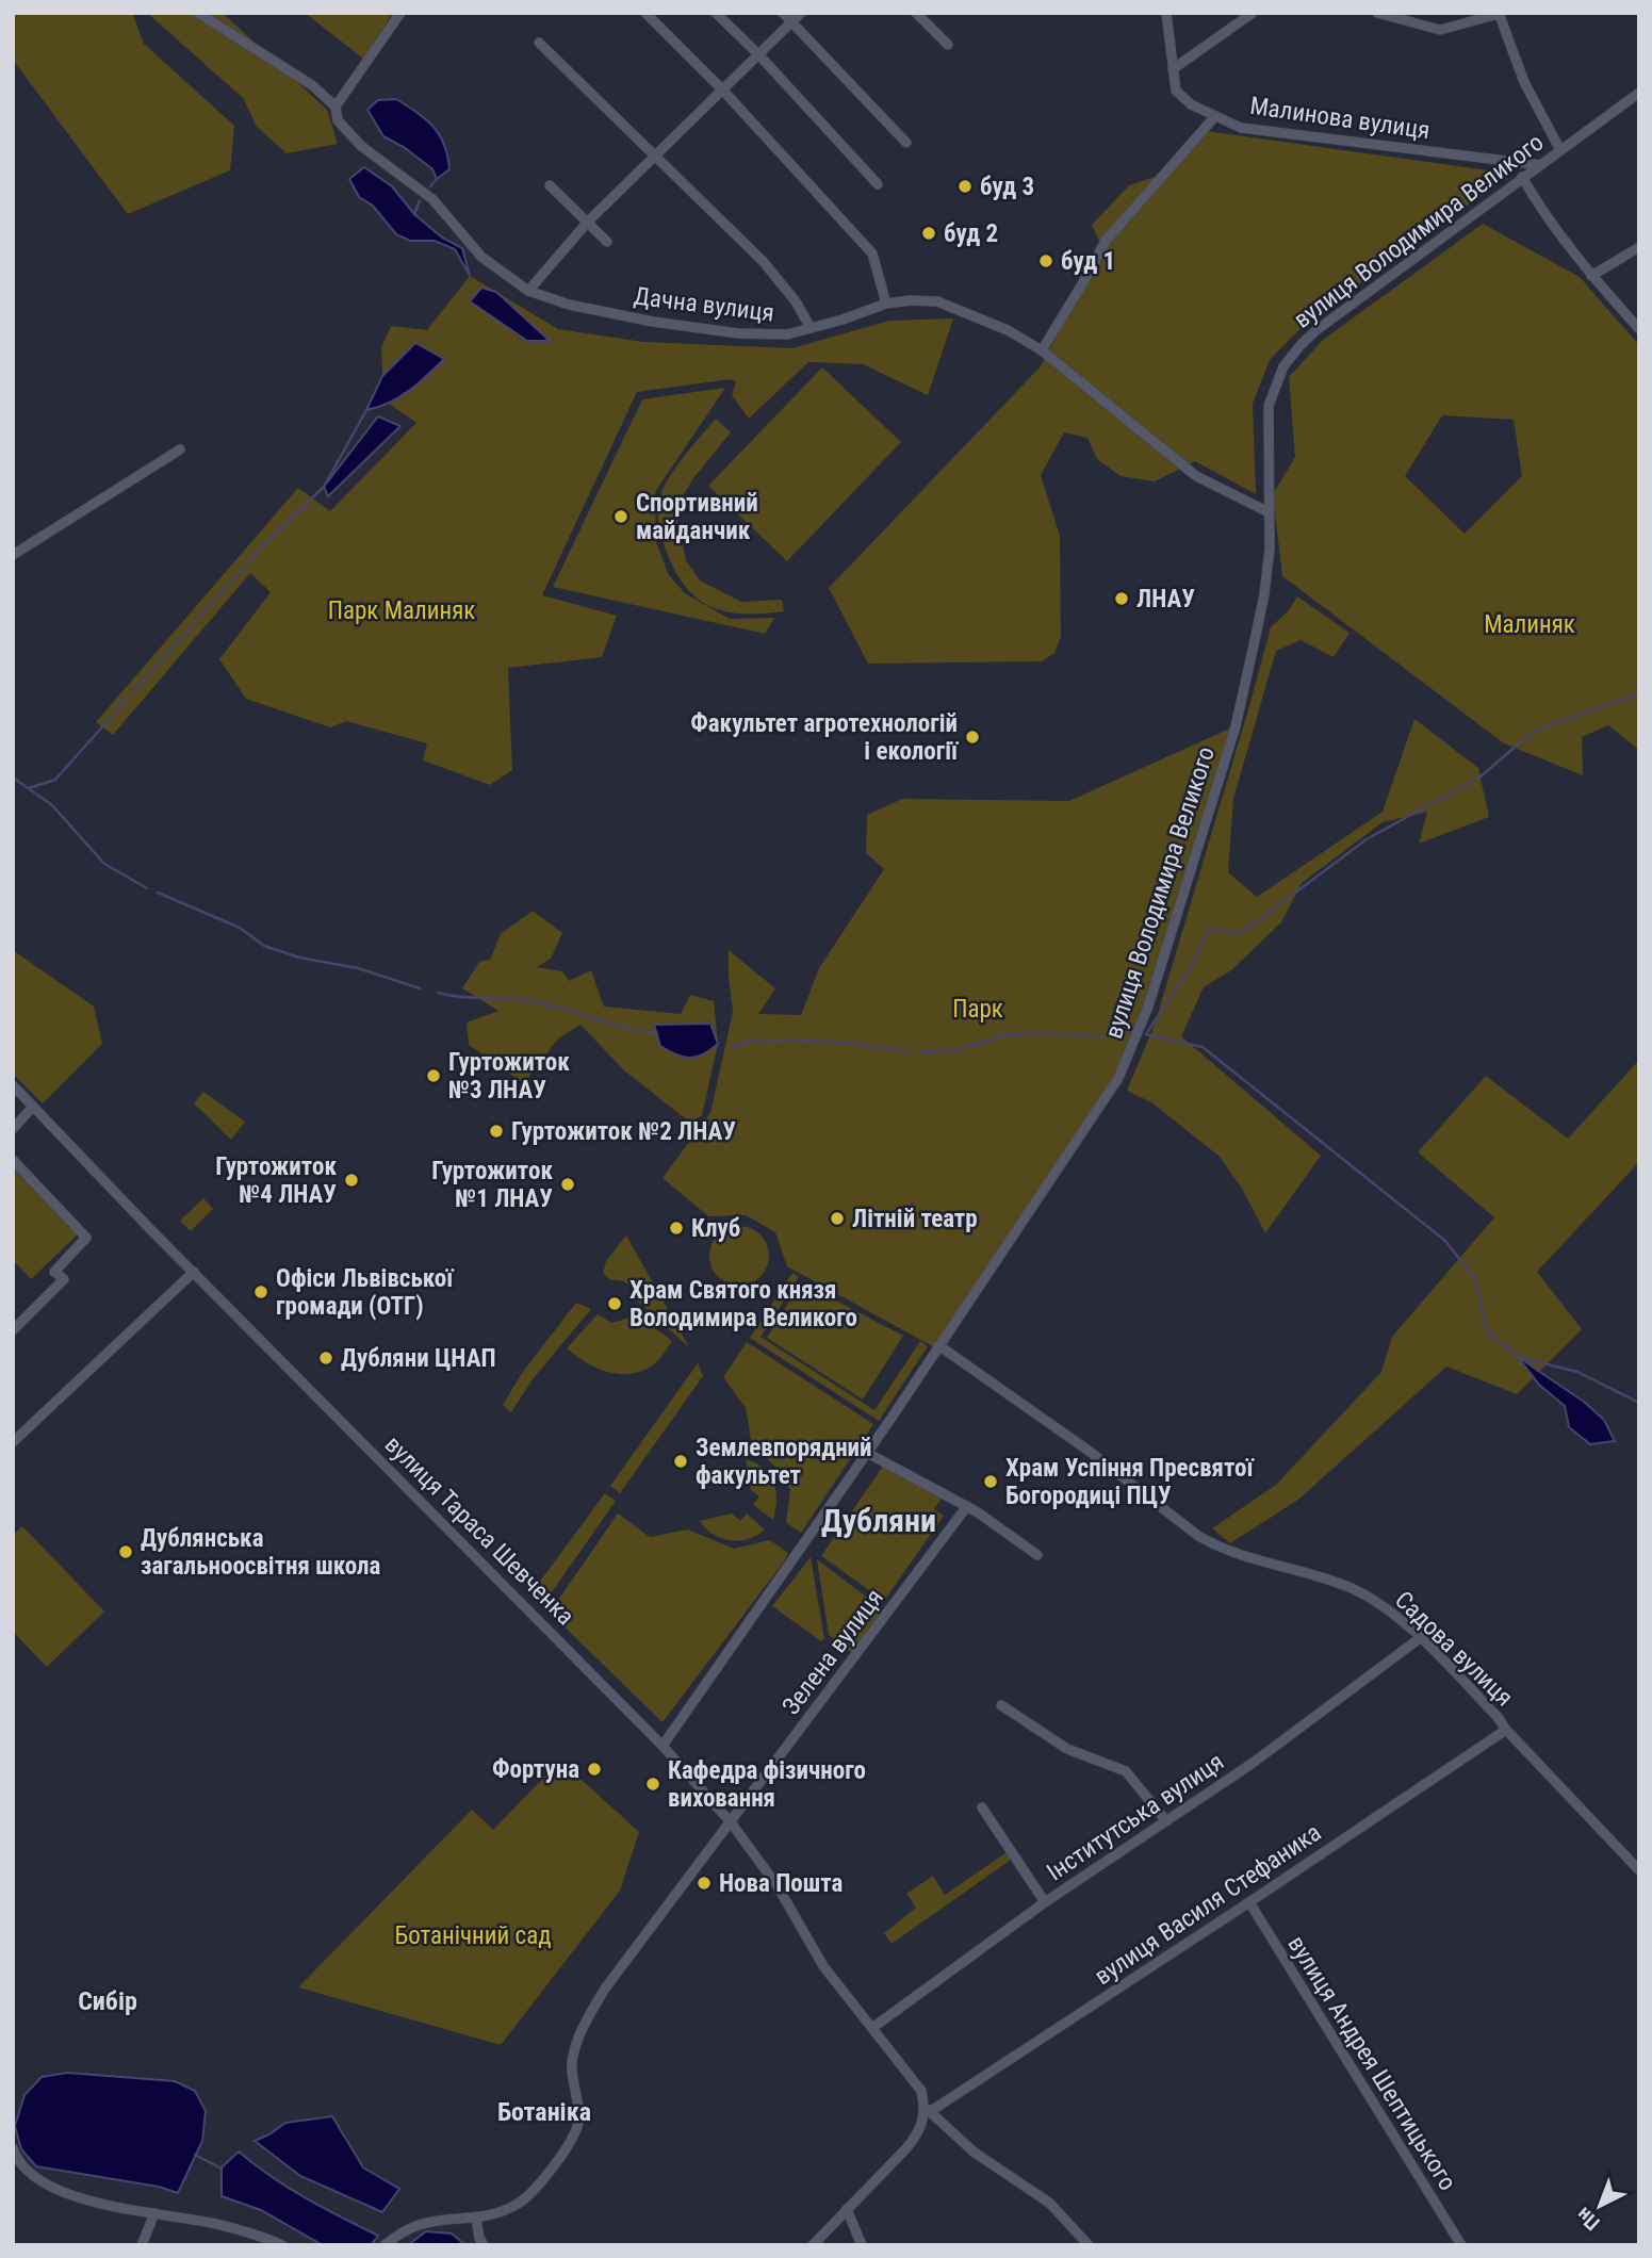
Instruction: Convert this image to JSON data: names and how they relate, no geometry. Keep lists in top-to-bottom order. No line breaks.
{"streets":{"street":["Малинова вулиця","вулиця Володимира Великого","Дачна вулиця","вулиця Тараса Шевченка","Садова вулиця","Зелена вулиця","Інститутська вулиця","вулиця Василя Стефаника","вулиця Андрея Шептицького"]},"crossings":[["Малинова вулиця","вулиця Володимира Великого"],["вулиця Володимира Великого","Дачна вулиця"],["вулиця Володимира Великого","вулиця Тараса Шевченка"],["вулиця Володимира Великого","Садова вулиця"],["вулиця Тараса Шевченка","Зелена вулиця"],["вулиця Тараса Шевченка","Інститутська вулиця"],["вулиця Тараса Шевченка","вулиця Василя Стефаника"],["Садова вулиця","Інститутська вулиця"],["Садова вулиця","вулиця Василя Стефаника"],["вулиця Василя Стефаника","вулиця Андрея Шептицького"]],"districts":["Дубляни","Сибір","Ботаніка"],"parks":["Парк Малиняк","Малиняк","Парк","Ботанічний сад"],"places":["буд 3","буд 2","буд 1","Спортивний майданчик","ЛНАУ","Факультет агротехнологій і екології","Гуртожиток №3 ЛНАУ","Гуртожиток №2 ЛНАУ","Гуртожиток №4 ЛНАУ","Гуртожиток №1 ЛНАУ","Літній театр","Клуб","Офіси Львівської громади (ОТГ)","Храм Святого князя Володимира Великого","Дубляни ЦНАП","Землевпорядний факультет","Храм Успіння Пресвятої Богородиці ПЦУ","Дублянська загальноосвітня школа","Фортуна","Кафедра фізичного виховання","Нова Пошта"],"north":"bottom left"}
